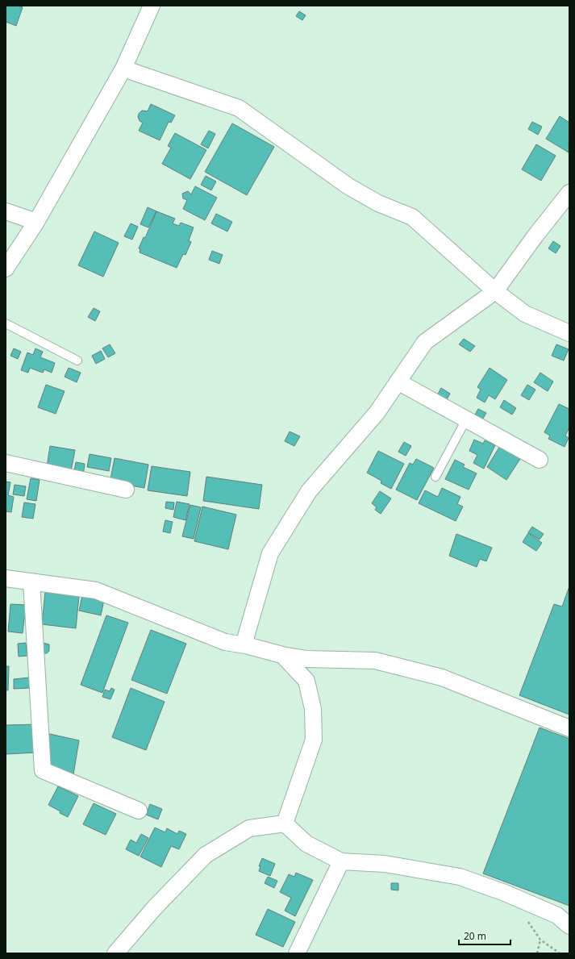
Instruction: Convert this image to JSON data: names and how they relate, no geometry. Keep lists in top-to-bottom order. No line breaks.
{"scale_bar":"20 m"}
